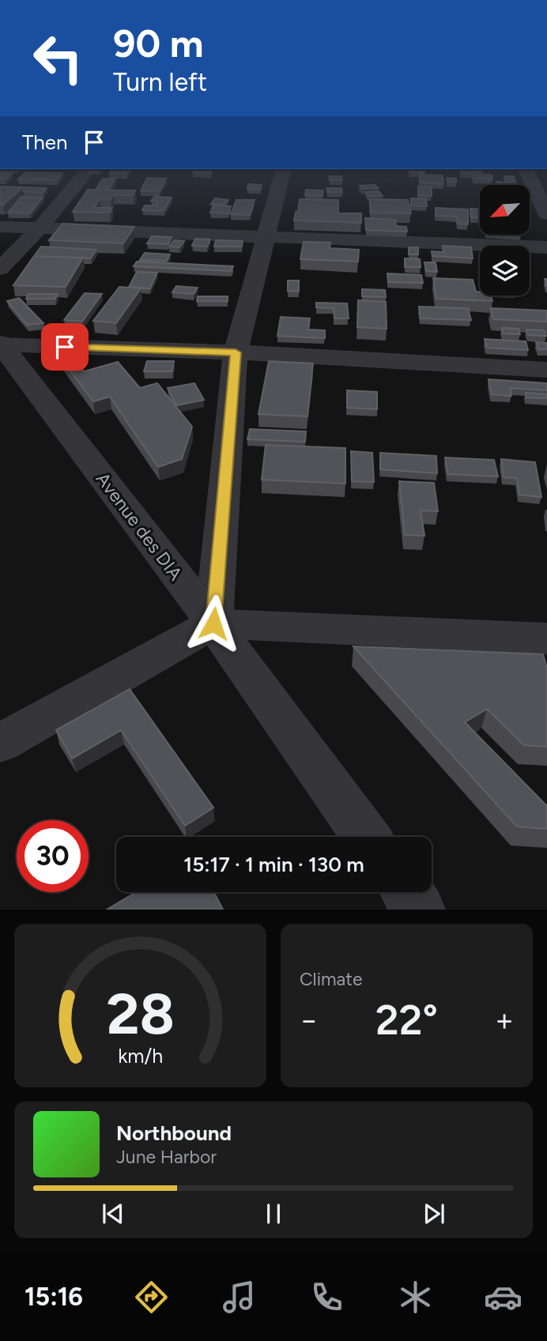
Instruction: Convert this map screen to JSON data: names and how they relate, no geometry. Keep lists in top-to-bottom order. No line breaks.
{"streets":{"street":["Avenue des DIA"]},"north":"bottom left","page":{"turn":["90 m","Turn left"],"then":"Then","limit":"30","trip":"15:17 · 1 min · 130 m","tile":"Climate","heat":["−","22°","+"],"song":["Northbound","June Harbor"],"tabs":"15:16","gauge":["28","km/h"]}}
